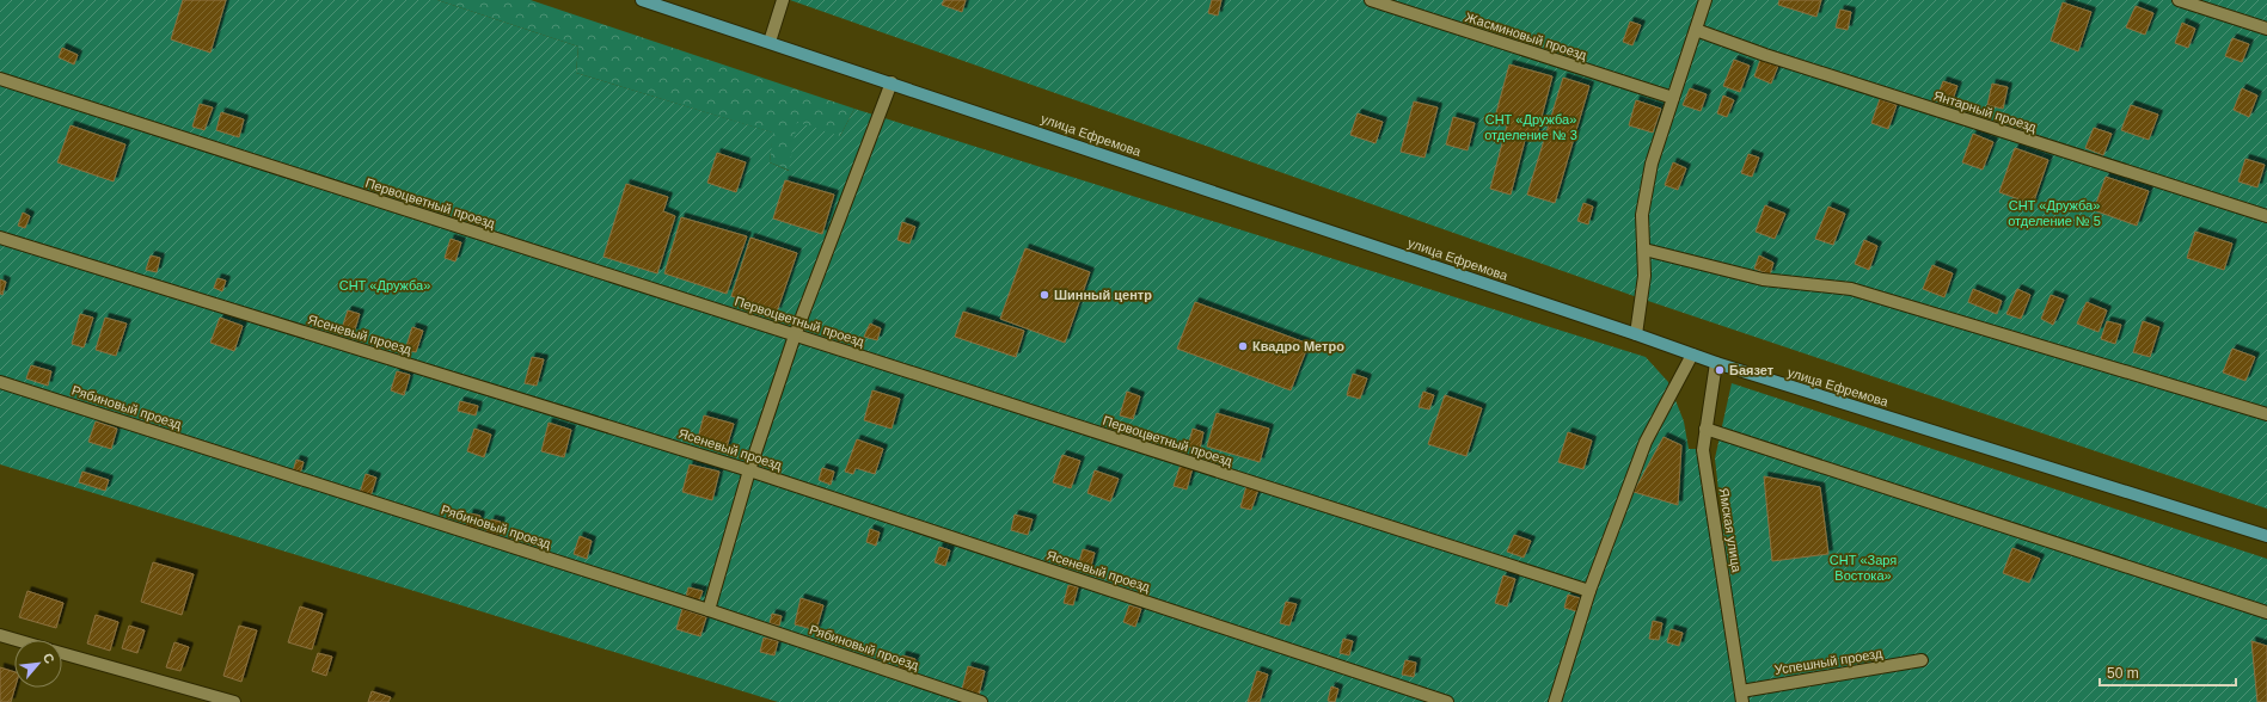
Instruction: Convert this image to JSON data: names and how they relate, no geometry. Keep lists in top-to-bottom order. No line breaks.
{"streets":{"main road":["улица Ефремова"],"street":["Жасминовый проезд","Янтарный проезд","Первоцветный проезд","Ясеневый проезд","Рябиновый проезд","Ямская улица","Успешный проезд"]},"crossings":[["улица Ефремова","Ямская улица"],["Ямская улица","Успешный проезд"]],"parks":["СНТ «Дружба» отделение № 3","СНТ «Дружба» отделение № 5","СНТ «Дружба»","СНТ «Заря Востока»"],"places":["Шинный центр","Квадро Метро","Баязет"],"scale_bar":"50 m","north":"top right"}
